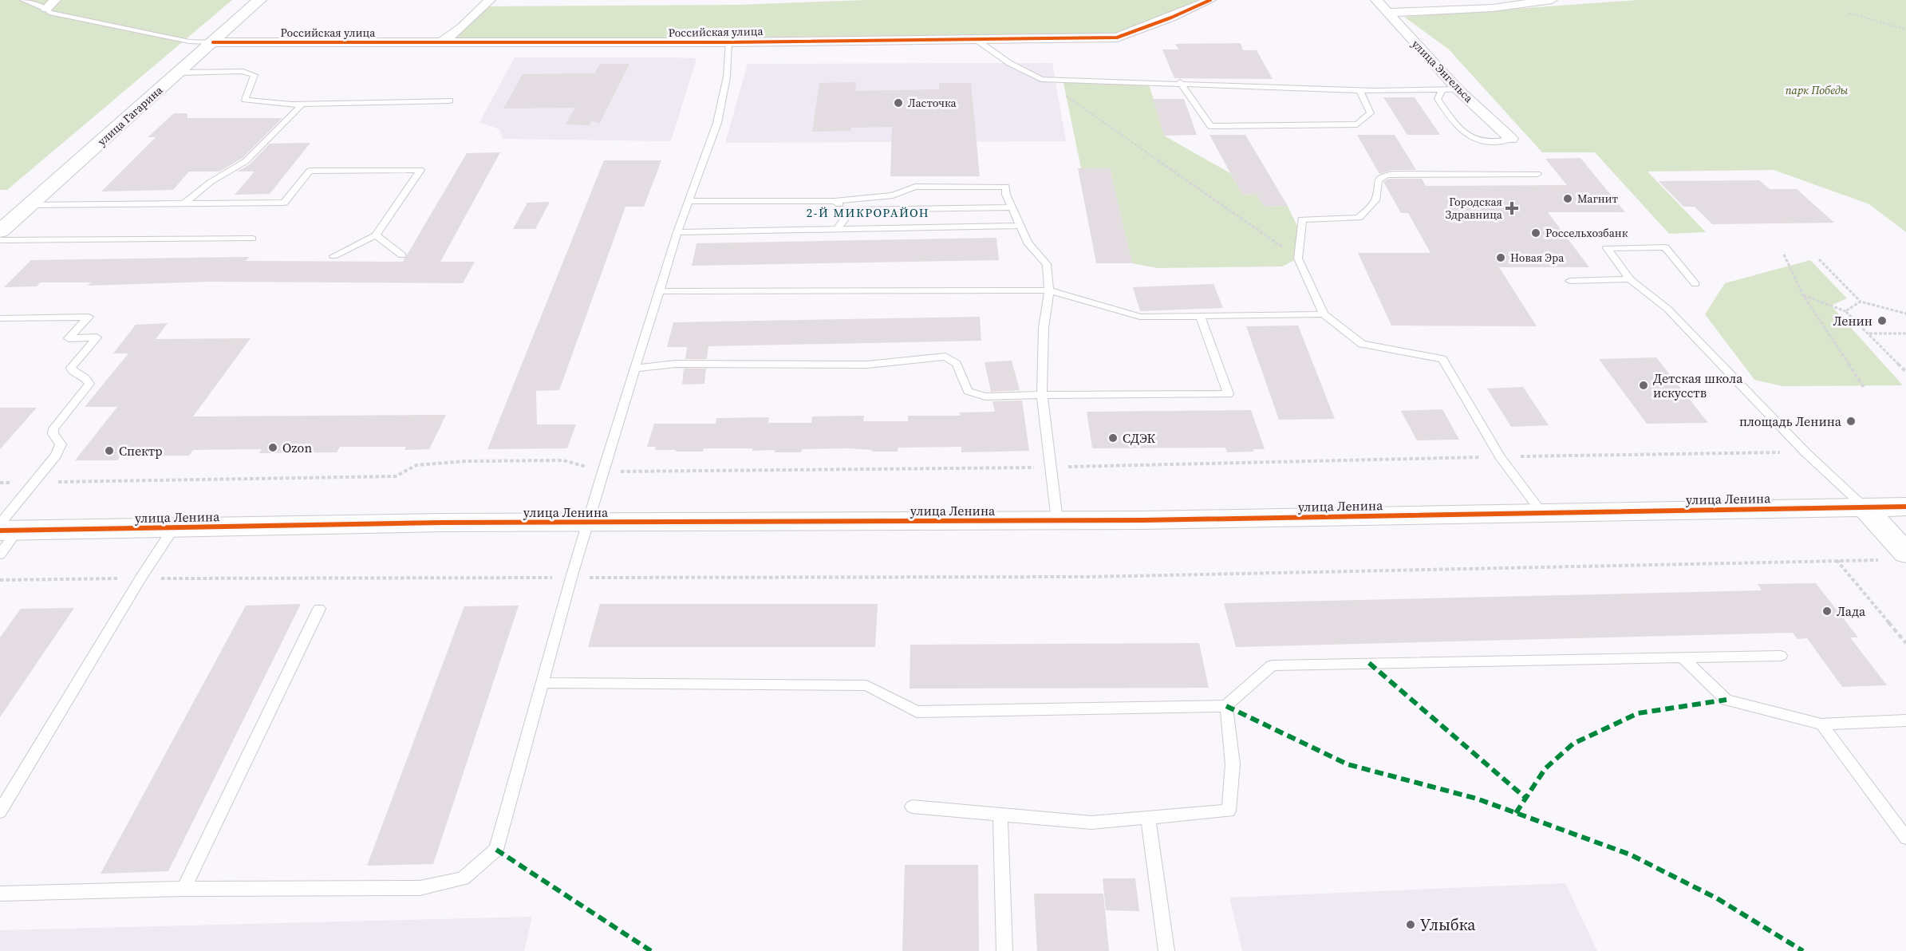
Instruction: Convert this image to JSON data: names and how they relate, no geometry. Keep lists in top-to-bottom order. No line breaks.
{"streets":{"street":["Российская улица","улица Энгельса","улица Гагарина","улица Ленина"]},"crossings":[["Российская улица","улица Гагарина"]],"districts":["2-Й МИКРОРАЙОН"],"parks":["парк Победы"],"places":{"other":["Ласточка","Магнит","Россельхозбанк","Новая Эра","Ленин","Детская школа искусств","площадь Ленина","СДЭК","Ozon","Спектр","Лада","Улыбка"],"health":["Городская Здравница"]}}
